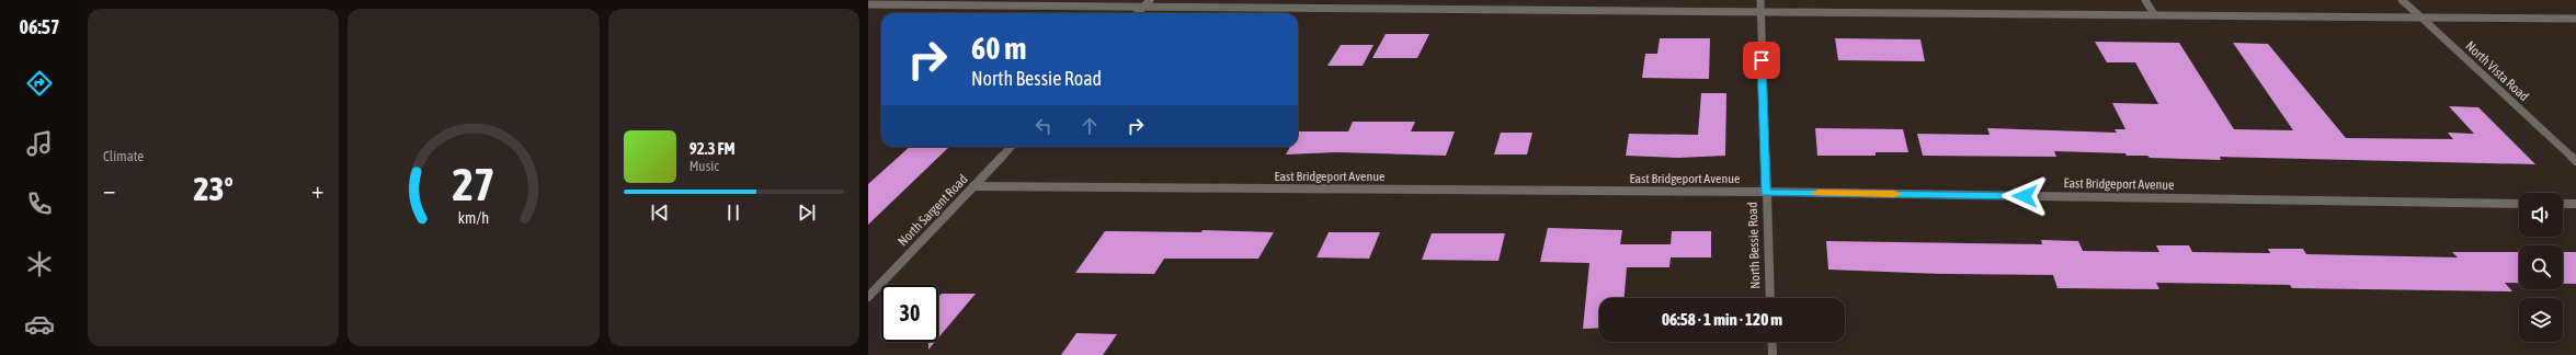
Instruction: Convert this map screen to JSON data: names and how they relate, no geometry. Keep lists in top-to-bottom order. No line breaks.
{"streets":{"street":["North Vista Road","East Bridgeport Avenue","North Sargent Road","North Bessie Road"]},"crossings":[["East Bridgeport Avenue","North Sargent Road"],["East Bridgeport Avenue","North Bessie Road"]],"page":{"tabs":"06:57","tile":"Climate","turn":["60 m","North Bessie Road"],"song":["92.3 FM","Music"],"heat":["−","23°","+"],"limit":"30","trip":"06:58 · 1 min · 120 m","gauge":["27","km/h"]}}
